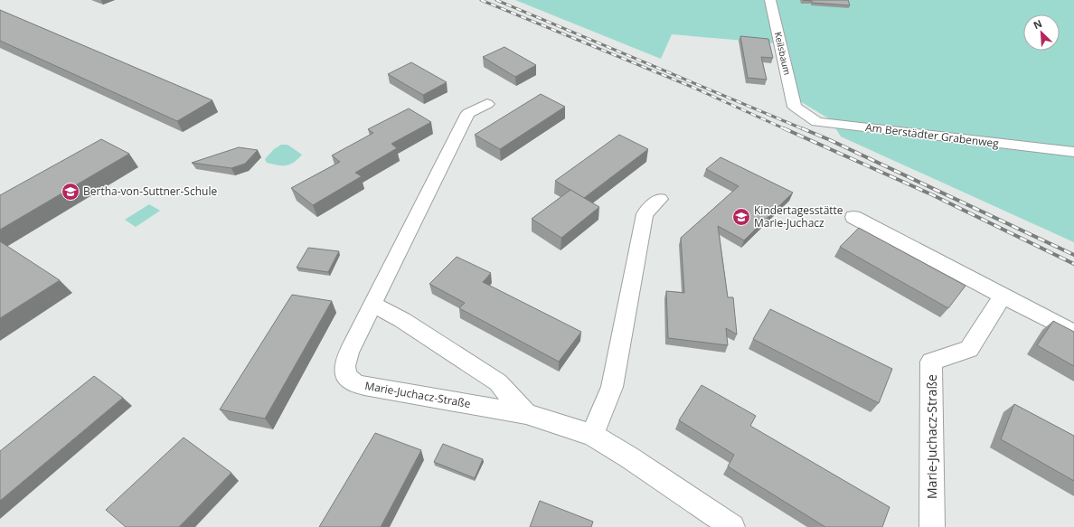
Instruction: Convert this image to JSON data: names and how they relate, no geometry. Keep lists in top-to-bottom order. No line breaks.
{"streets":{"street":["Keilsbaum","Am Berstädter Grabenweg","Marie-Juchacz-Straße"]},"crossings":[["Keilsbaum","Am Berstädter Grabenweg"]],"places":{"school or university":["Bertha-von-Suttner-Schule","Kindertagesstätte Marie-Juchacz"]},"north":"top left"}
